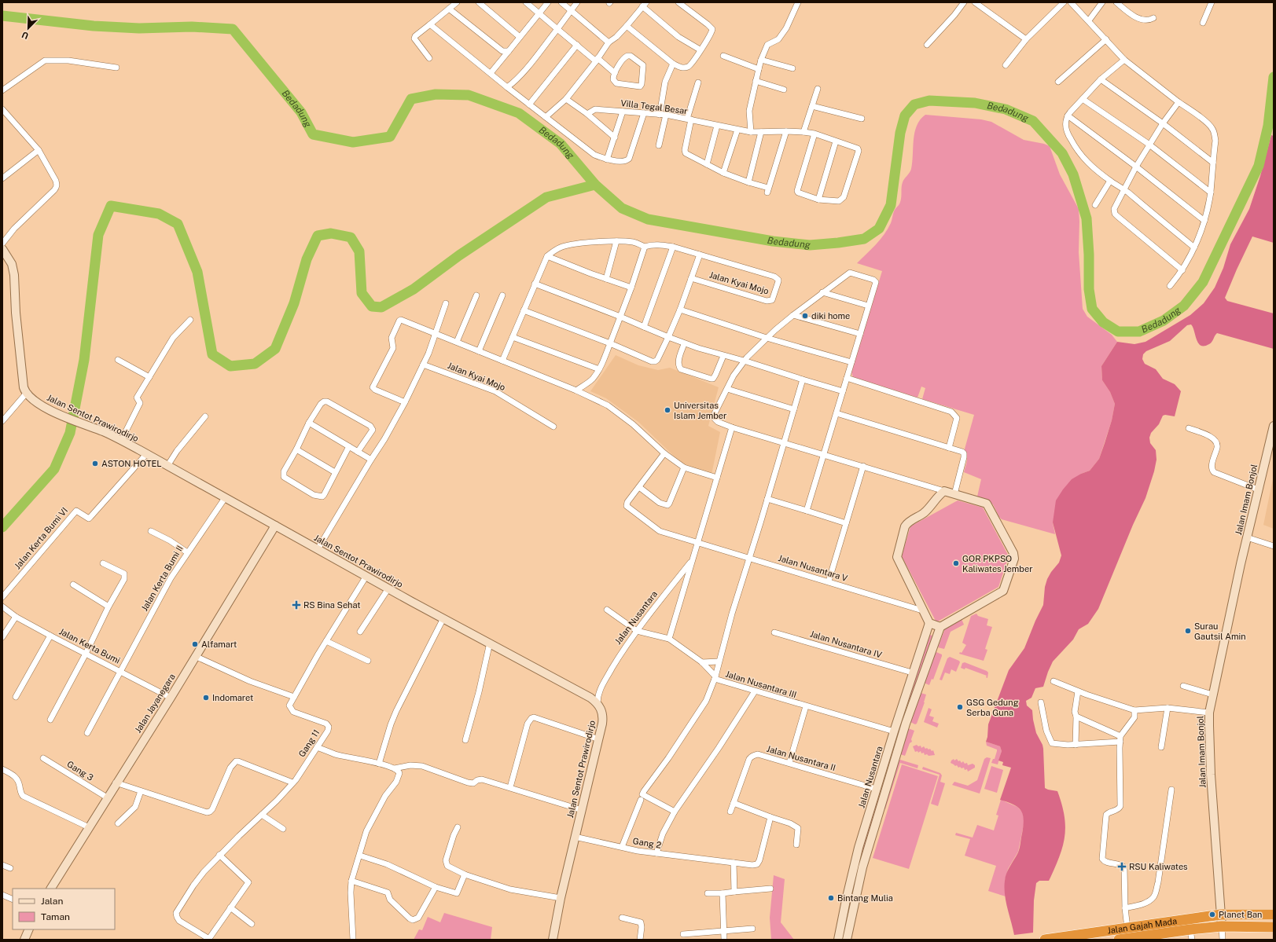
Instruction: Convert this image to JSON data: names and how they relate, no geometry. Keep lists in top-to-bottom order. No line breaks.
{"streets":{"highway":["Jalan Gajah Mada"],"street":["Villa Tegal Besar","Jalan Kyai Mojo","Jalan Sentot Prawirodirjo","Jalan Imam Bonjol","Jalan Kerta Bumi VI","Jalan Nusantara V","Jalan Kerta Bumi II","Jalan Nusantara","Jalan Nusantara IV","Jalan Kerta Bumi","Jalan Nusantara III","Jalan Jayanegara","Gang 11","Jalan Nusantara II","Gang 3","Gang 2"]},"crossings":[["Jalan Sentot Prawirodirjo","Jalan Kerta Bumi VI"],["Jalan Sentot Prawirodirjo","Jalan Kerta Bumi II"],["Jalan Sentot Prawirodirjo","Jalan Jayanegara"],["Jalan Sentot Prawirodirjo","Gang 11"],["Jalan Sentot Prawirodirjo","Gang 2"],["Jalan Imam Bonjol","Jalan Gajah Mada"],["Jalan Kerta Bumi II","Jalan Kerta Bumi"],["Jalan Nusantara","Jalan Nusantara IV"],["Jalan Nusantara","Jalan Nusantara III"],["Jalan Nusantara","Jalan Nusantara II"],["Jalan Kerta Bumi","Jalan Jayanegara"],["Jalan Jayanegara","Gang 3"]],"water":["Bedadung"],"places":{"other":["diki home","Universitas Islam Jember","ASTON HOTEL","GOR PKPSO Kaliwates Jember","Surau Gautsil Amin","Alfamart","Indomaret","GSG Gedung Serba Guna","Bintang Mulia","Planet Ban"],"health":["RS Bina Sehat","RSU Kaliwates"]},"legend":["Jalan","Taman"],"north":"bottom left"}
